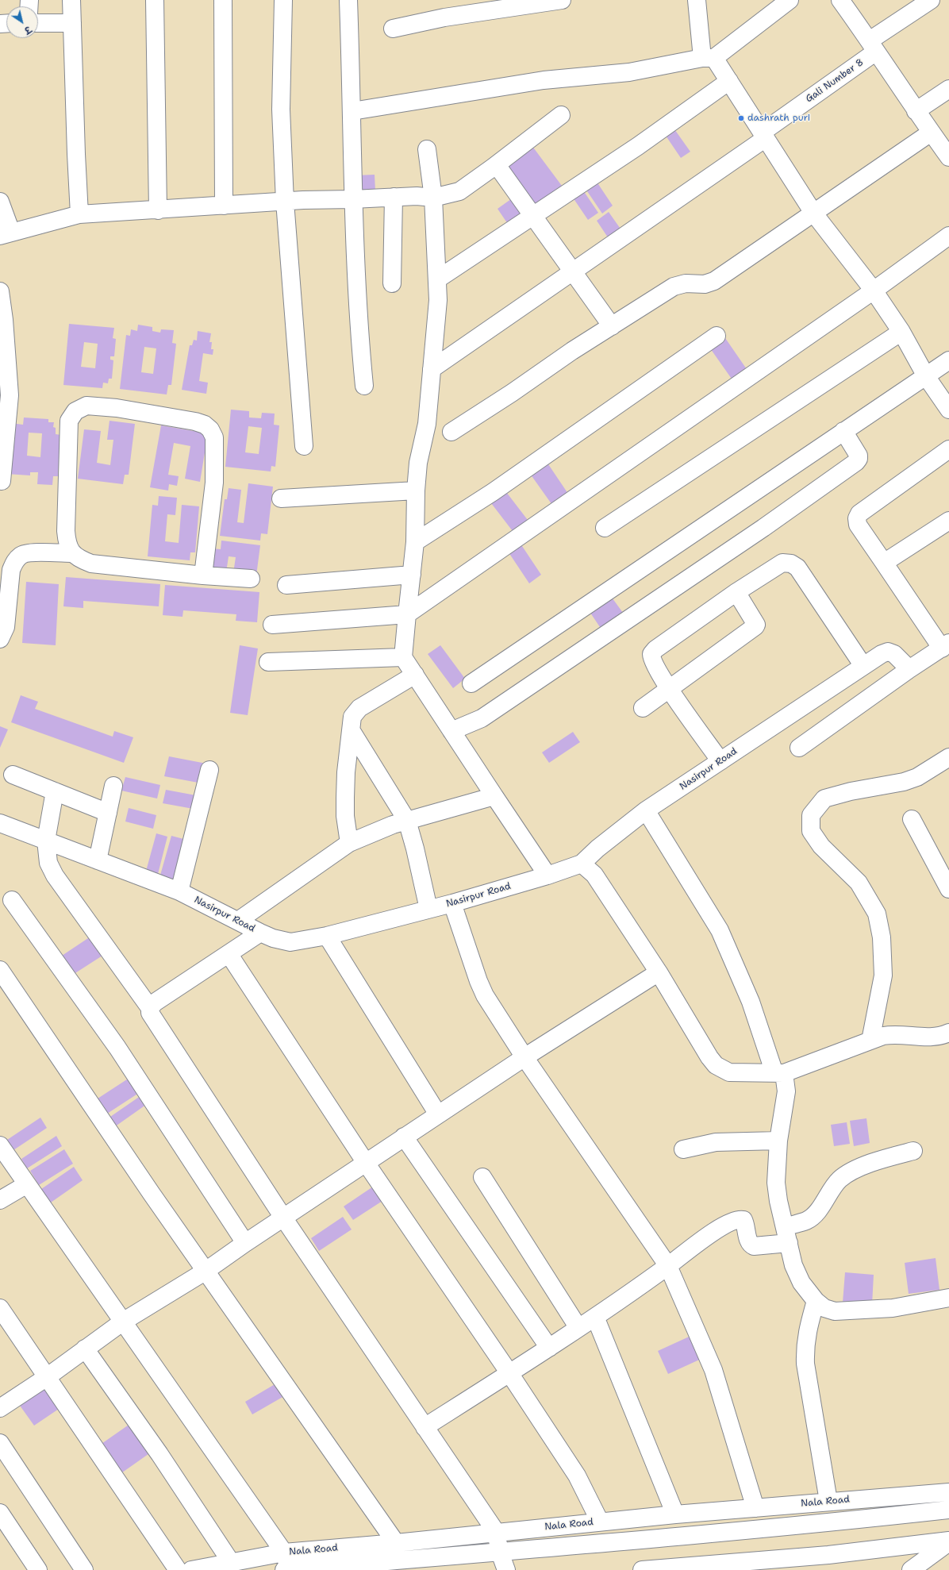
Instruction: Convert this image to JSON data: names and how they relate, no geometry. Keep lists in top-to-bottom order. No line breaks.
{"streets":{"street":["Gali Number 8","Nasirpur Road","Nala Road"]},"places":["dashrath puri"],"north":"bottom right"}
